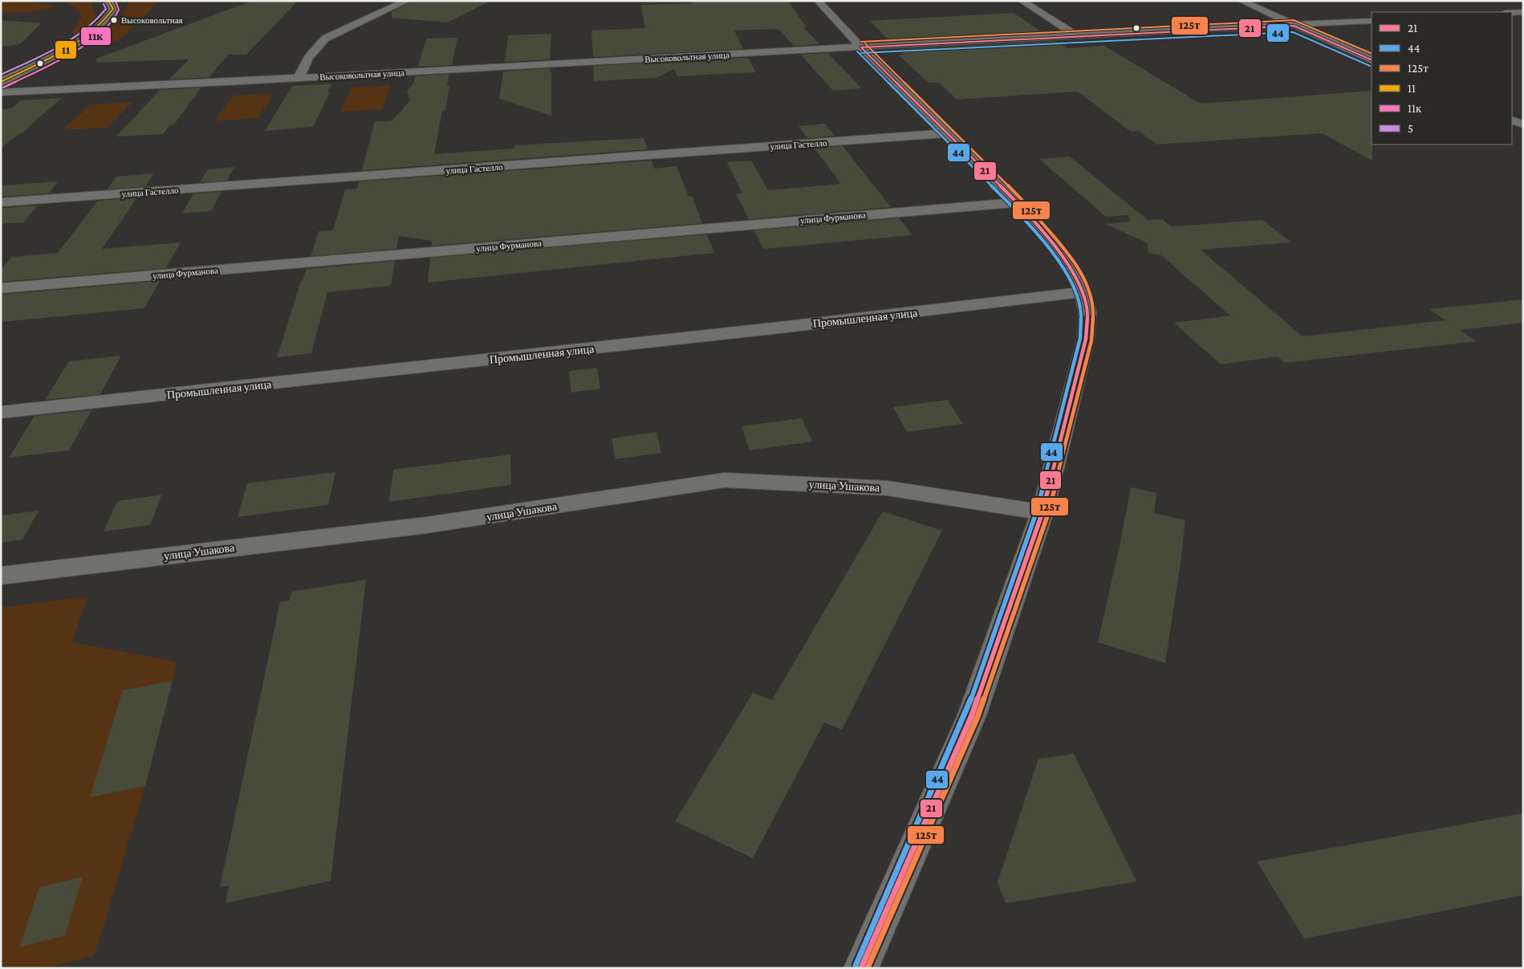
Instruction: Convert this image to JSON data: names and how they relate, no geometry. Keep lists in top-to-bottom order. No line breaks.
{"streets":{"street":["Высоковольтная улица","улица Гастелло","улица Фурманова","Промышленная улица","улица Ушакова"]},"places":["Высоковольтная"],"lines":["transit line 11","transit line 11к","transit line 5","transit line 125т","transit line 21","transit line 44"],"legend":["21","44","125т","11","11к","5"]}
